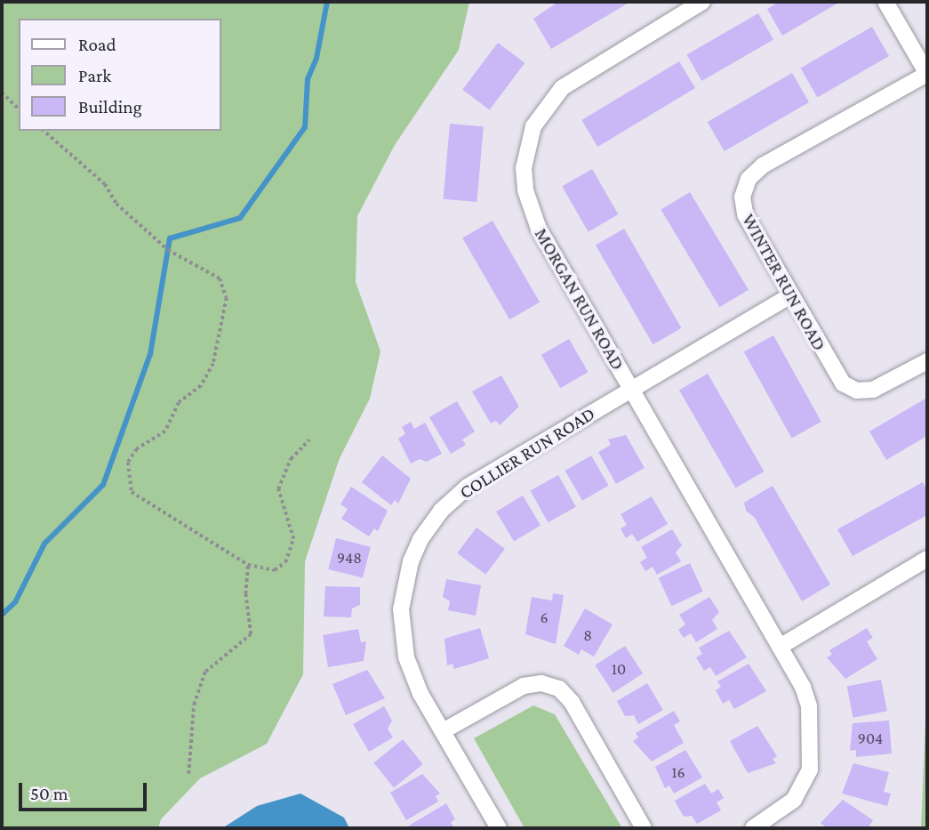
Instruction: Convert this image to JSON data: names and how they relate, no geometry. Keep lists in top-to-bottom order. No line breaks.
{"streets":{"street":["WINTER RUN ROAD","MORGAN RUN ROAD","COLLIER RUN ROAD"]},"crossings":[["WINTER RUN ROAD","COLLIER RUN ROAD"],["MORGAN RUN ROAD","COLLIER RUN ROAD"]],"house_numbers":["948","6","8","10","904","16"],"legend":["Road","Park","Building"],"scale_bar":"50 m"}
